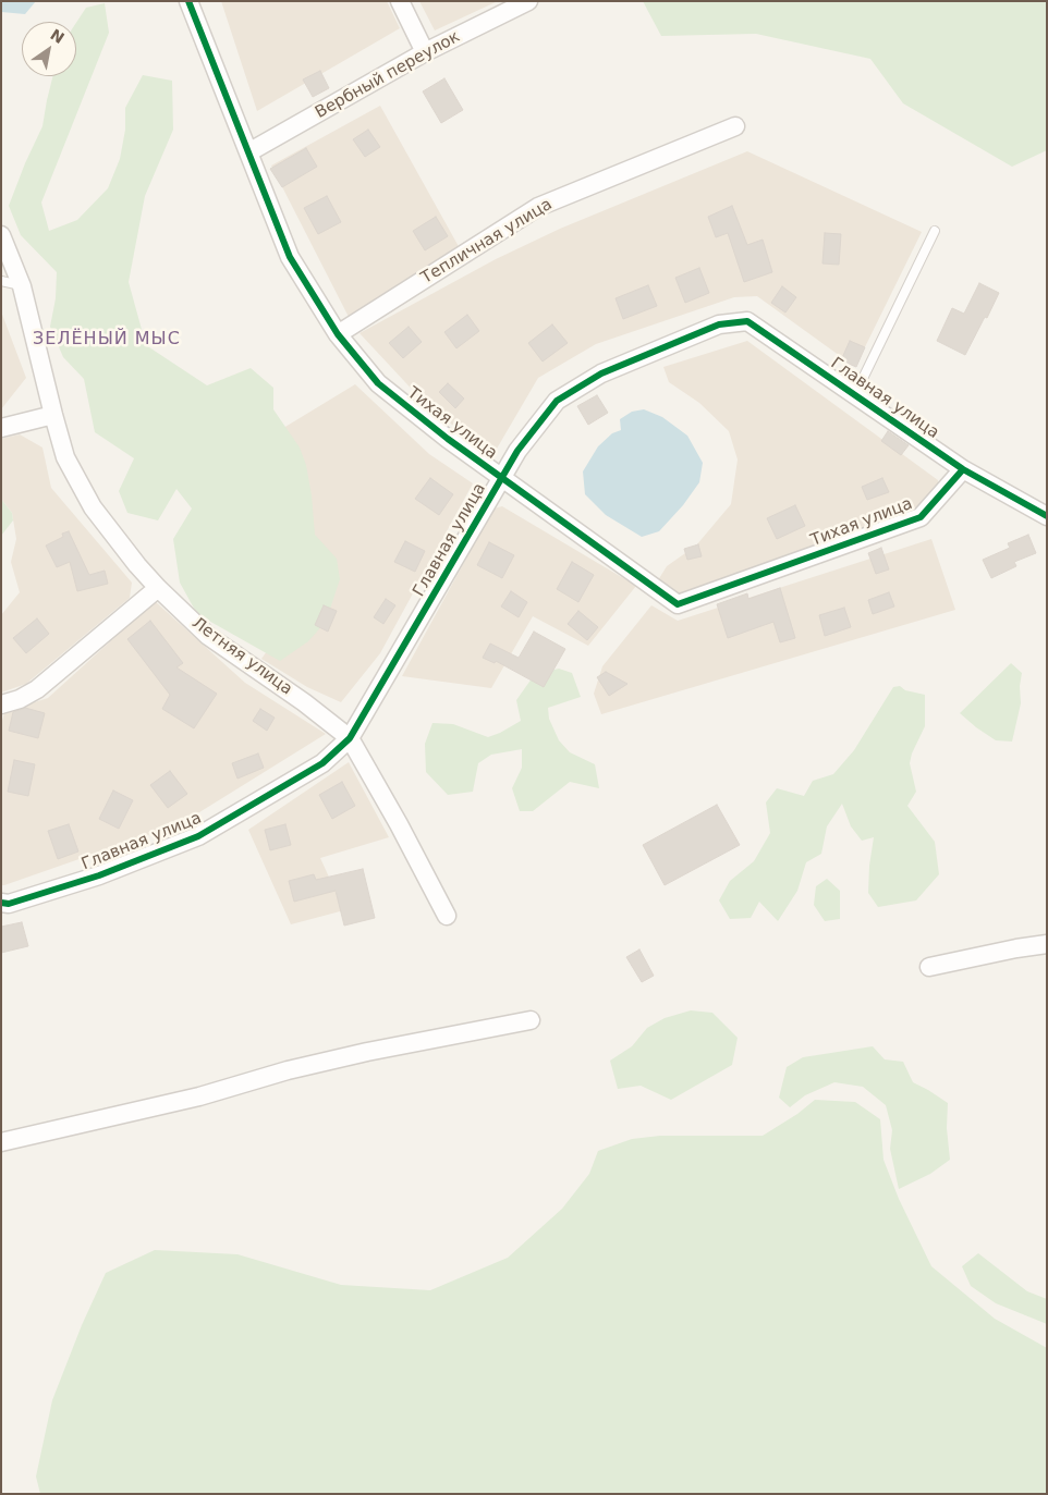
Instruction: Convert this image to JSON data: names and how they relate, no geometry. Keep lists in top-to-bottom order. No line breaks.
{"streets":{"street":["Вербный переулок","Тепличная улица","Главная улица","Тихая улица","Летняя улица"]},"crossings":[["Вербный переулок","Тихая улица"],["Тепличная улица","Тихая улица"],["Главная улица","Тихая улица"],["Главная улица","Летняя улица"]],"districts":["ЗЕЛЁНЫЙ МЫС"],"north":"top right"}
